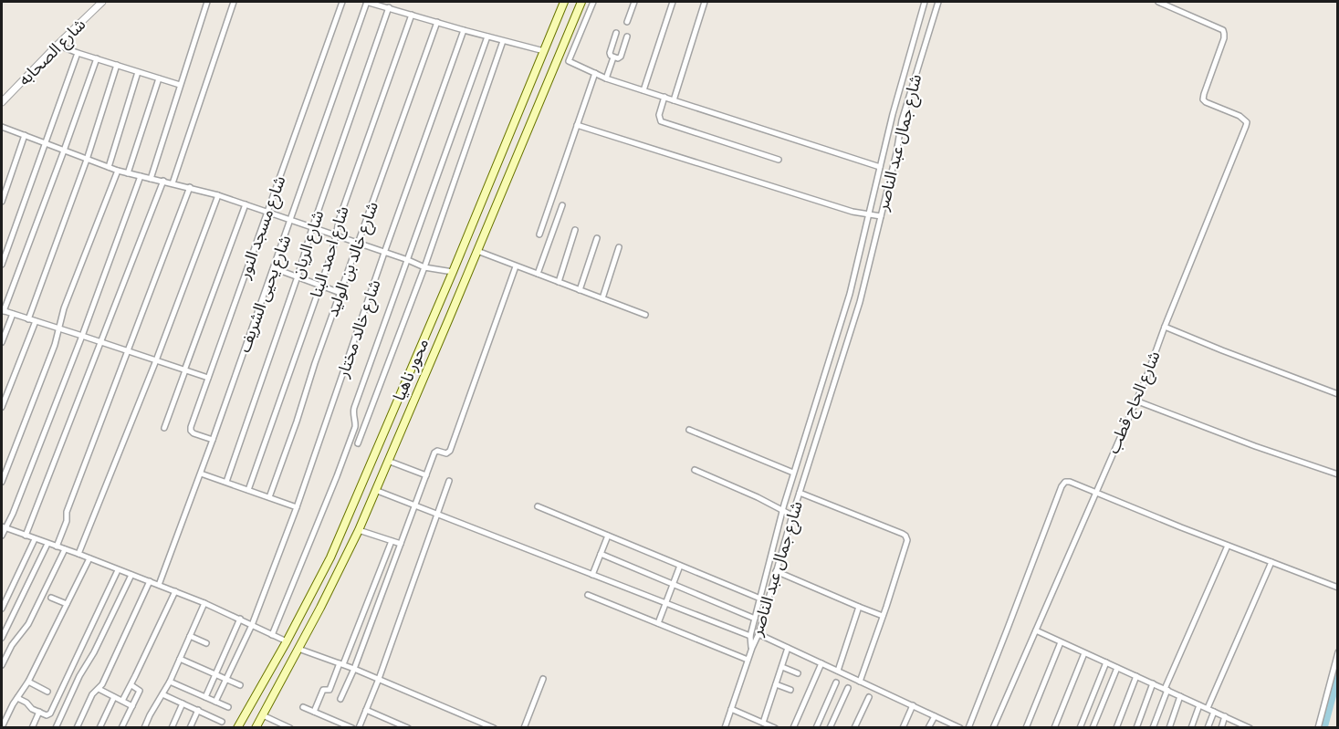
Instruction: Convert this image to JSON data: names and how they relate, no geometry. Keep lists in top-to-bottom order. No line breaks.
{"streets":{"main road":["محور ناهيا"],"street":["شارع الصحابه","شارع جمال عبد الناصر","شارع مسجد النور","شارع الريان","شارع احمد البنا","شارع خالد بن الوليد","شارع يحيى الشريف","شارع خالد مختار","شارع الحاج قطب"]},"crossings":[["شارع مسجد النور","شارع يحيى الشريف"]]}
